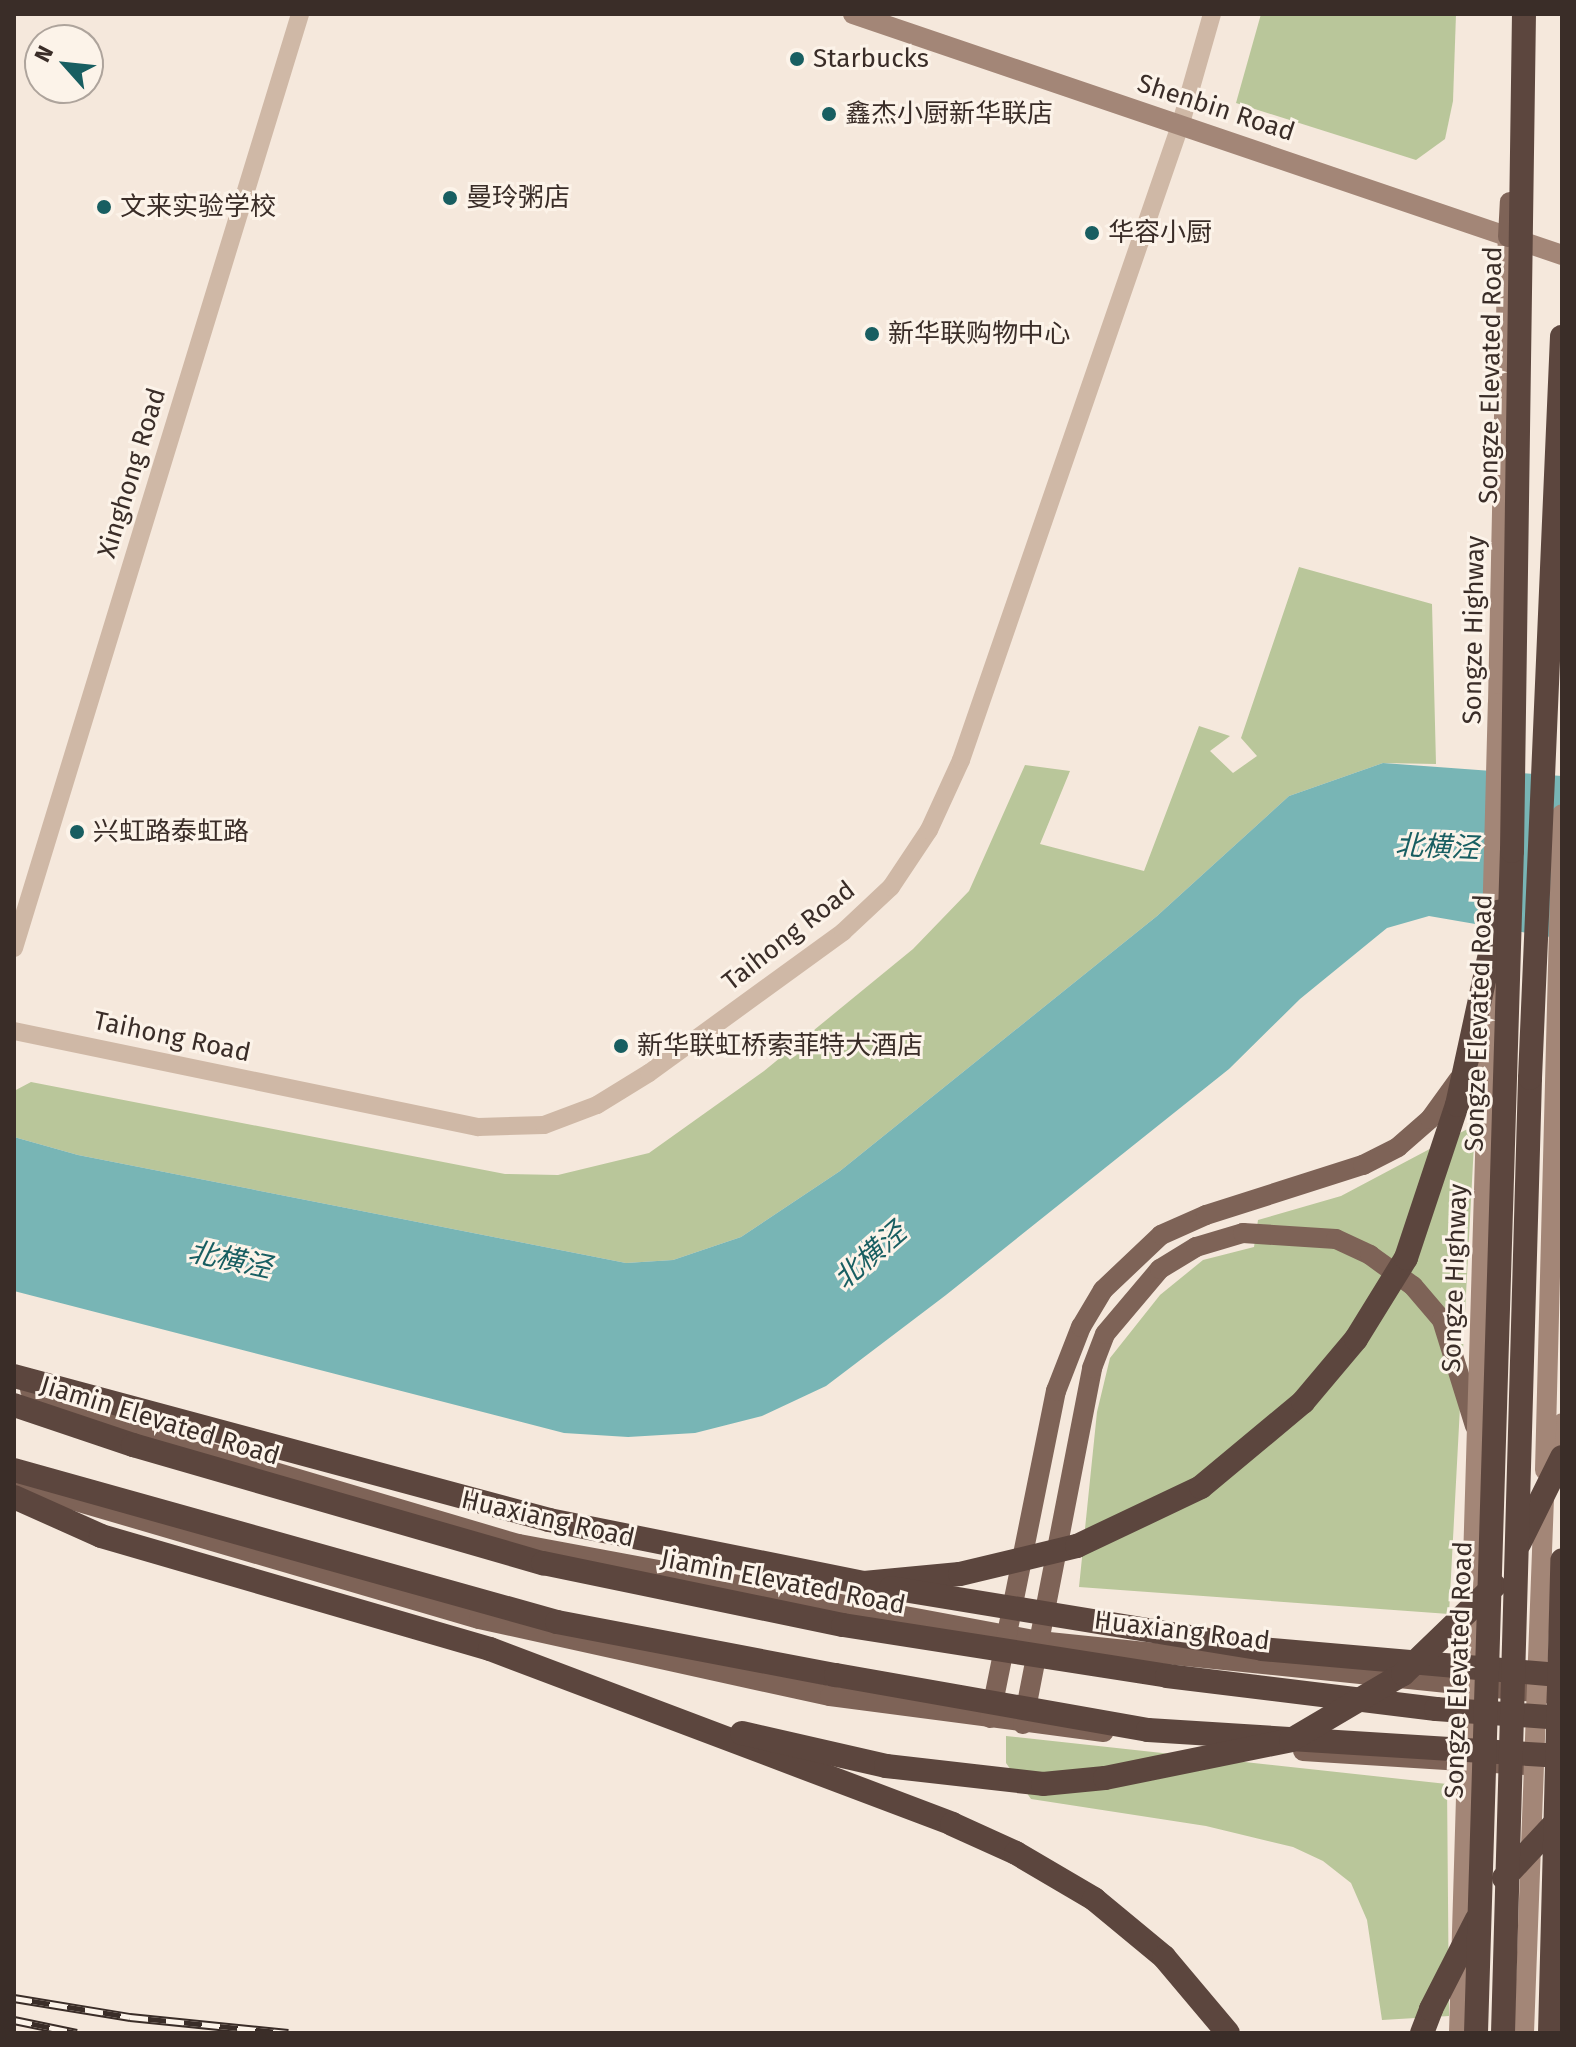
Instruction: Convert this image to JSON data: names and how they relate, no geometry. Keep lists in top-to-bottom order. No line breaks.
{"streets":{"highway":["Songze Elevated Road","Jiamin Elevated Road"],"main road":["Shenbin Road","Songze Highway","Huaxiang Road"],"street":["Xinghong Road","Taihong Road"]},"crossings":[["Shenbin Road","Songze Highway"],["Shenbin Road","Taihong Road"]],"water":["北横泾"],"places":["Starbucks","鑫杰小厨新华联店","曼玲粥店","文来实验学校","华容小厨","新华联购物中心","兴虹路泰虹路","新华联虹桥索菲特大酒店"],"north":"top left"}
